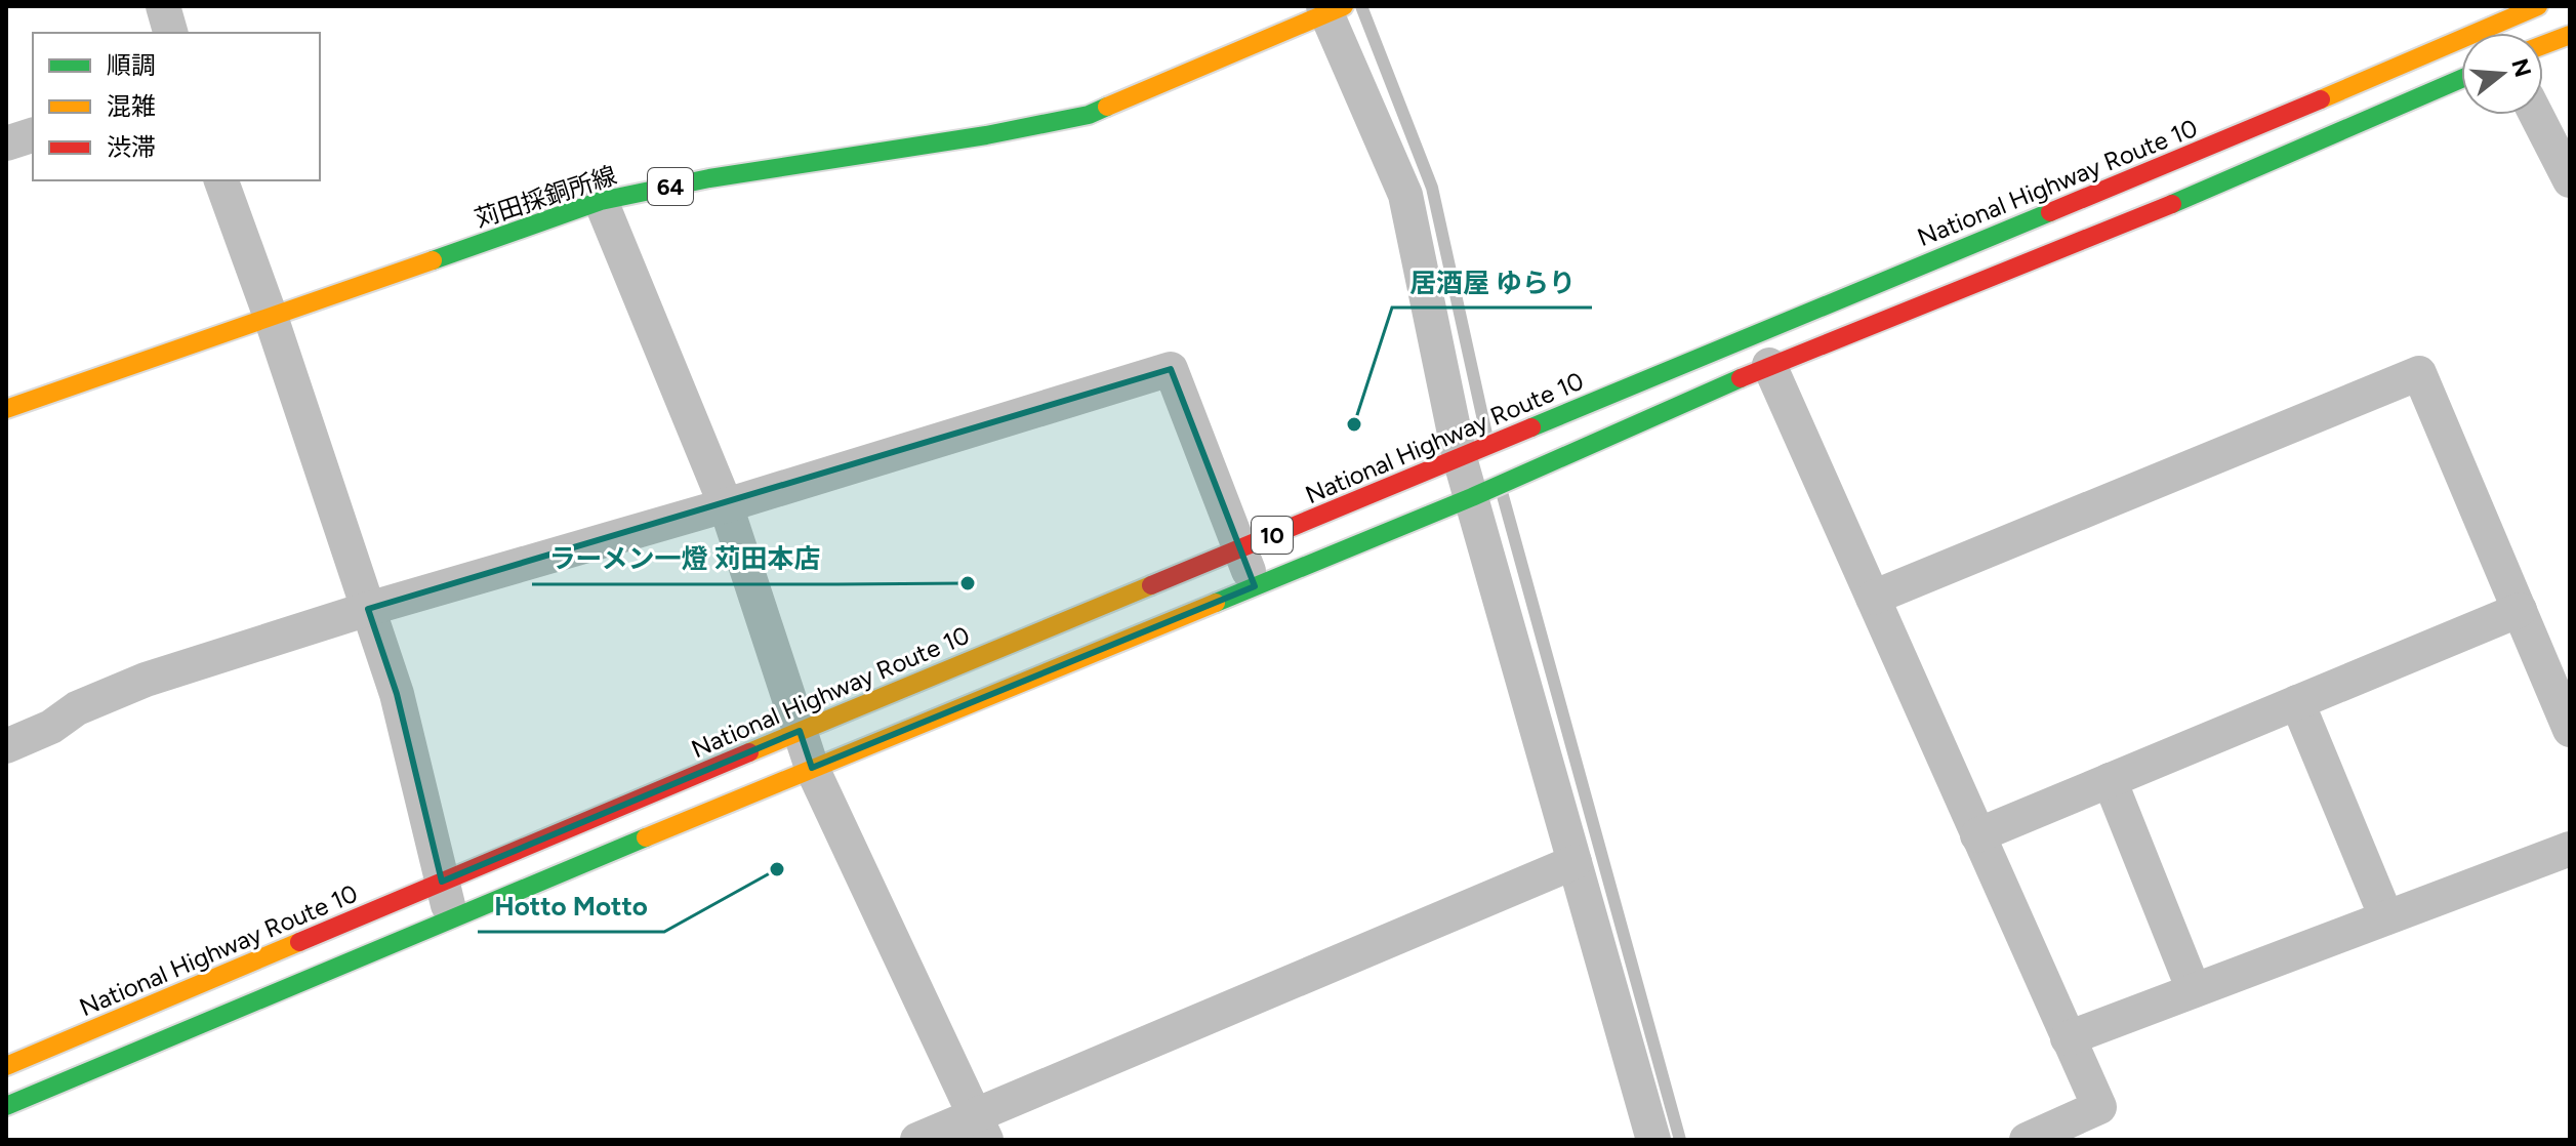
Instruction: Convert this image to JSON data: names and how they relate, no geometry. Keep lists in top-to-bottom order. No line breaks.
{"streets":{"main road":["National Highway Route 10","64","苅田採銅所線","10"]},"places":["居酒屋 ゆらり","ラーメン一燈 苅田本店","Hotto Motto"],"legend":["順調","混雑","渋滞"],"north":"right"}
